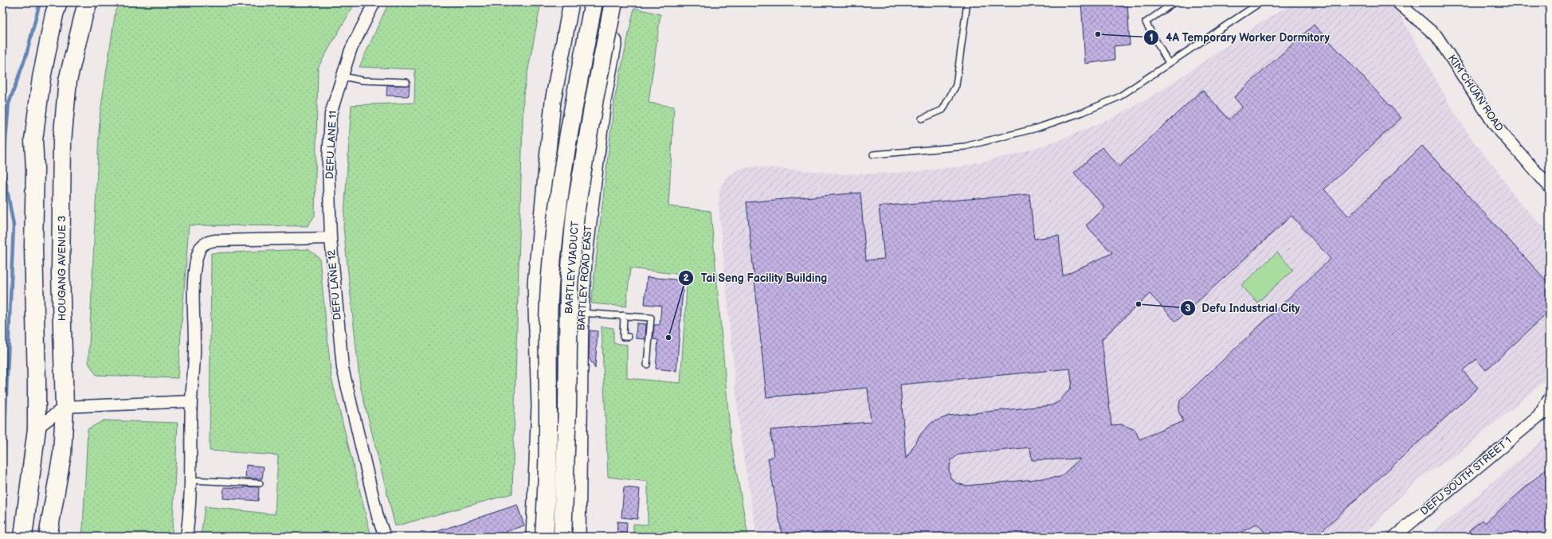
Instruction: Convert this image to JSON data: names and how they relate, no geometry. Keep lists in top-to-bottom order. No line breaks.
{"streets":{"highway":["BARTLEY VIADUCT","HOUGANG AVENUE 3"],"main road":["BARTLEY ROAD EAST"],"street":["KIM CHUAN ROAD","DEFU LANE 11","DEFU LANE 12","DEFU SOUTH STREET 1"]},"crossings":[["DEFU LANE 11","DEFU LANE 12"]],"places":["4A Temporary Worker Dormitory","Defu Industrial City","Tai Seng Facility Building"]}
